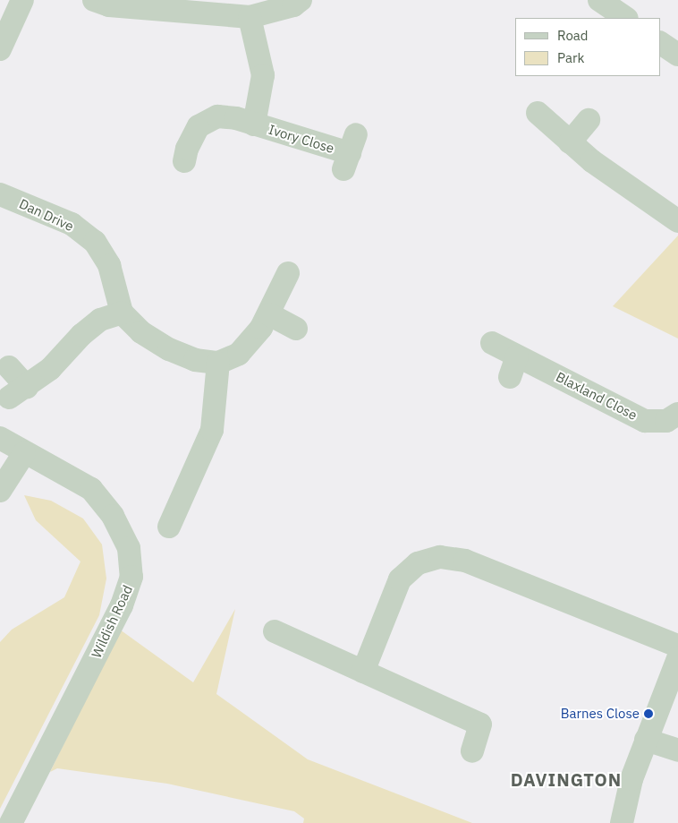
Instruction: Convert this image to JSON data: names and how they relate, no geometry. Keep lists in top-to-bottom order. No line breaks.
{"streets":{"street":["Ivory Close","Dan Drive","Blaxland Close","Wildish Road"]},"districts":["DAVINGTON"],"places":["Barnes Close"],"legend":["Road","Park"]}
